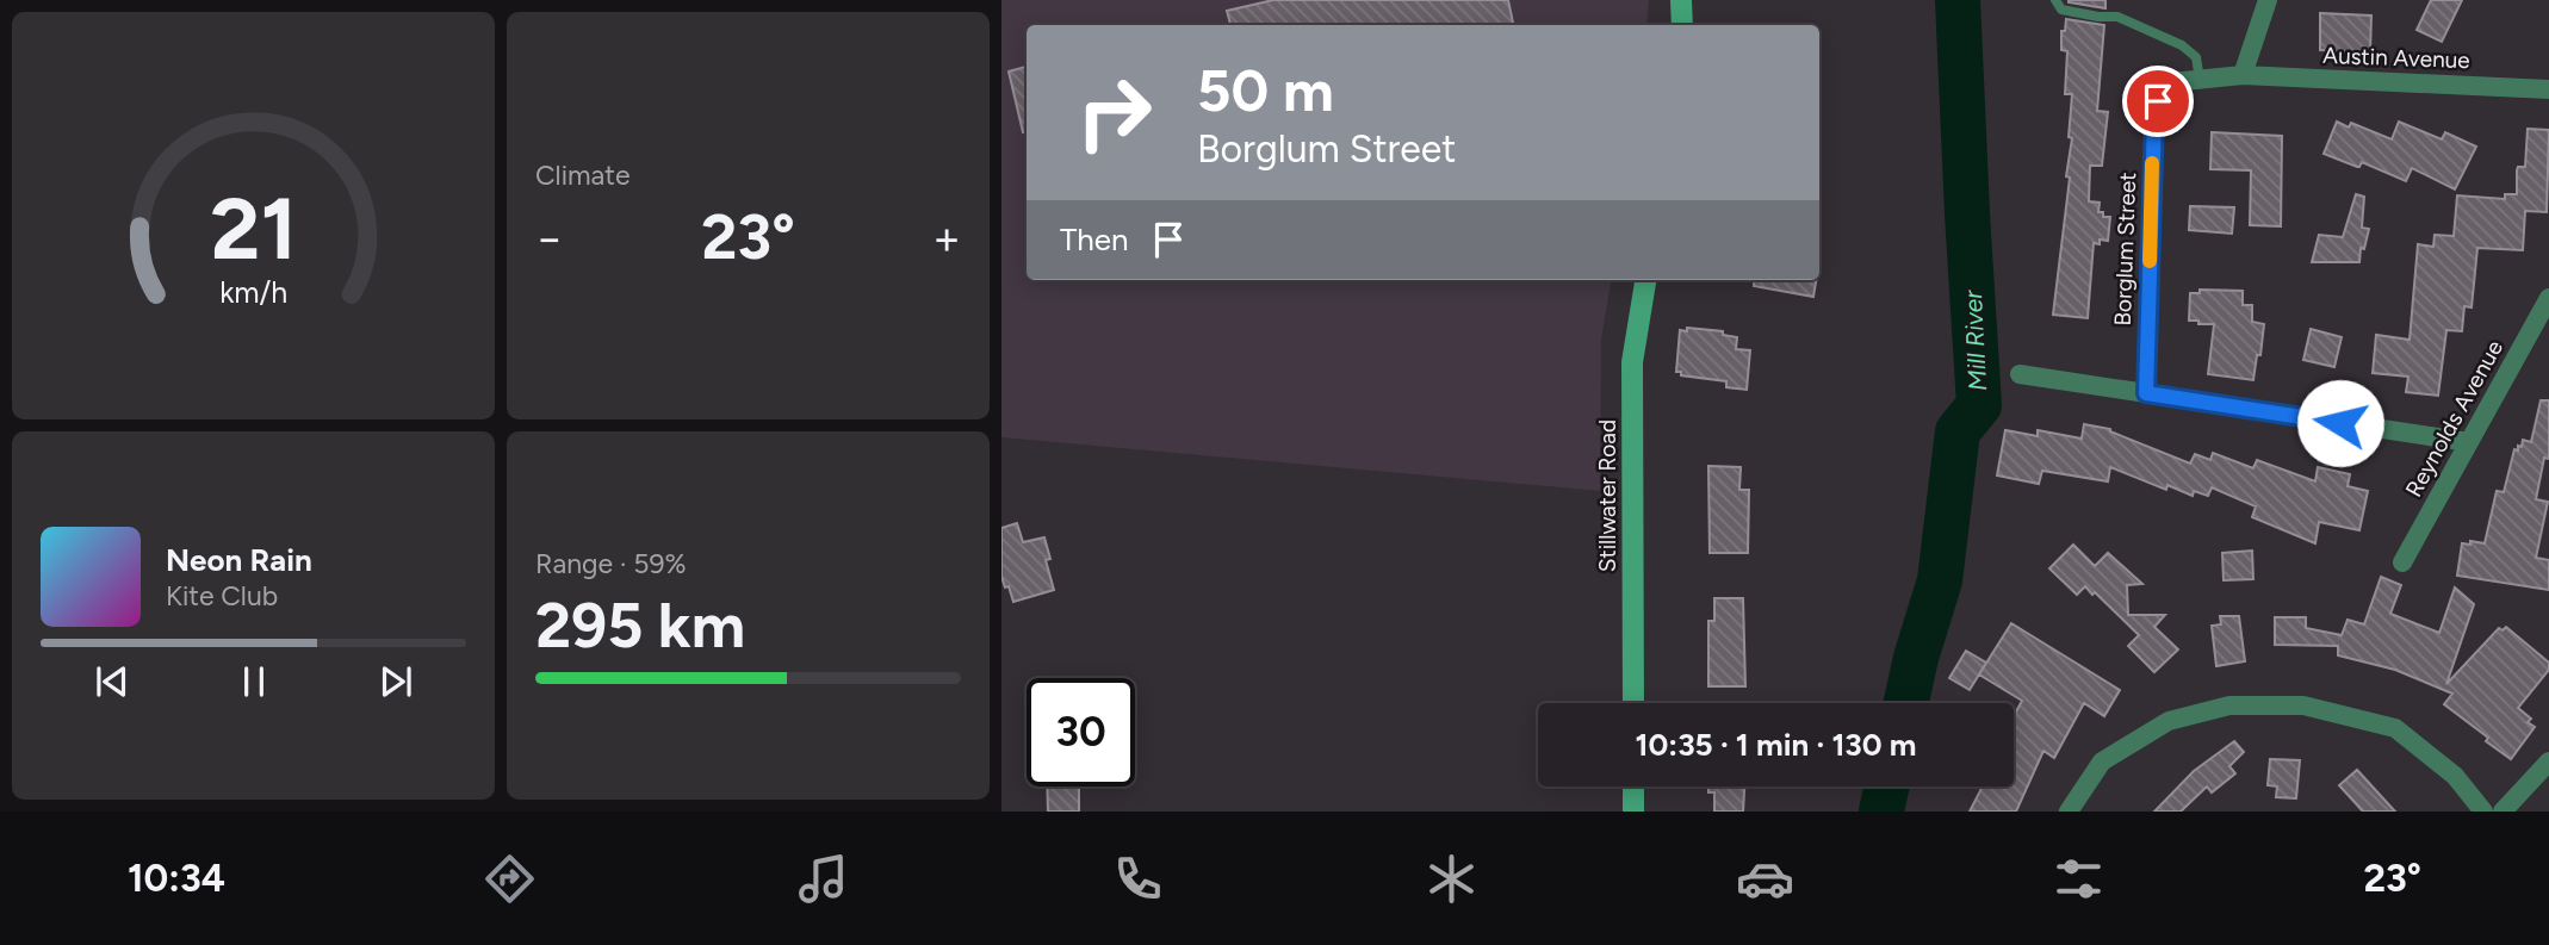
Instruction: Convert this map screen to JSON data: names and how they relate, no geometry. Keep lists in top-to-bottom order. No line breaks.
{"streets":{"main road":["Stillwater Road"],"street":["Austin Avenue","Borglum Street","Reynolds Avenue"]},"crossings":[["Austin Avenue","Borglum Street"]],"water":["Mill River"],"page":{"tile":["Climate",["Range · 59%","295 km"]],"turn":["50 m","Borglum Street"],"then":"Then","heat":["−","23°","+"],"song":["Neon Rain","Kite Club"],"limit":"30","trip":"10:35 · 1 min · 130 m","tabs":["10:34","23°"],"gauge":["21","km/h"]}}
